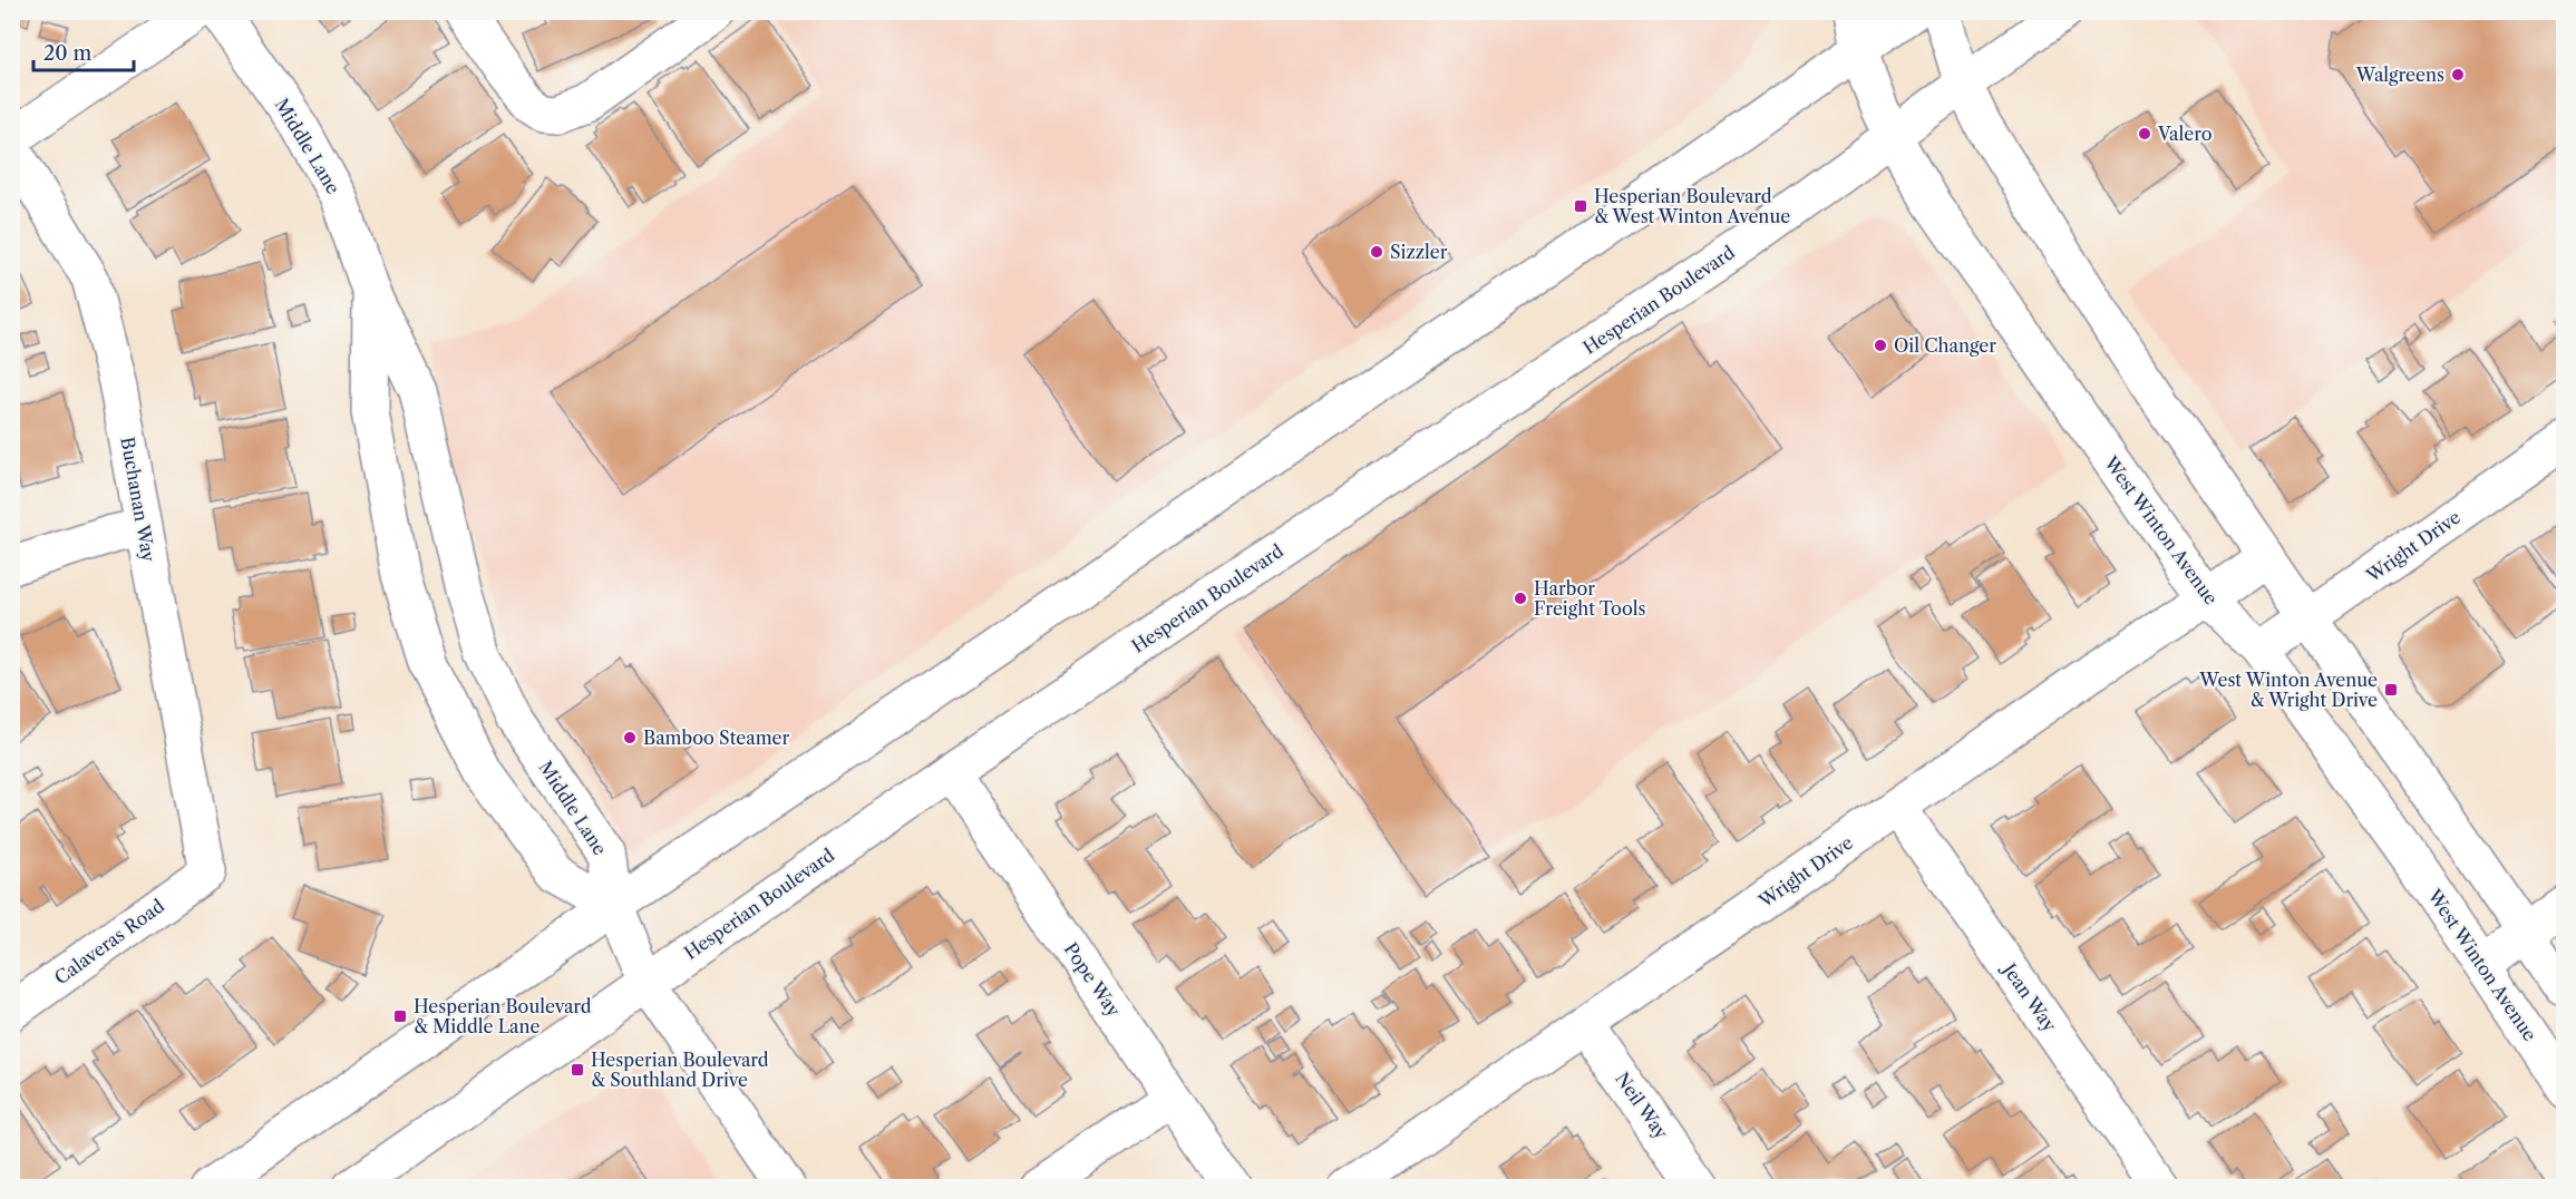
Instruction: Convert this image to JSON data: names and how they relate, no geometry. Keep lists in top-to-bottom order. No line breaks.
{"streets":{"main road":["Middle Lane","Hesperian Boulevard","Buchanan Way","West Winton Avenue","Wright Drive","Calaveras Road","Pope Way","Jean Way","Neil Way"]},"crossings":[["Hesperian Boulevard","West Winton Avenue"],["Hesperian Boulevard","Pope Way"],["Buchanan Way","Calaveras Road"],["West Winton Avenue","Wright Drive"],["Wright Drive","Jean Way"],["Wright Drive","Neil Way"]],"places":{"other":["Walgreens","Valero","Sizzler","Oil Changer","Harbor Freight Tools","Bamboo Steamer"],"transit":["Hesperian Boulevard & West Winton Avenue","West Winton Avenue & Wright Drive","Hesperian Boulevard & Middle Lane","Hesperian Boulevard & Southland Drive"]},"scale_bar":"20 m"}
